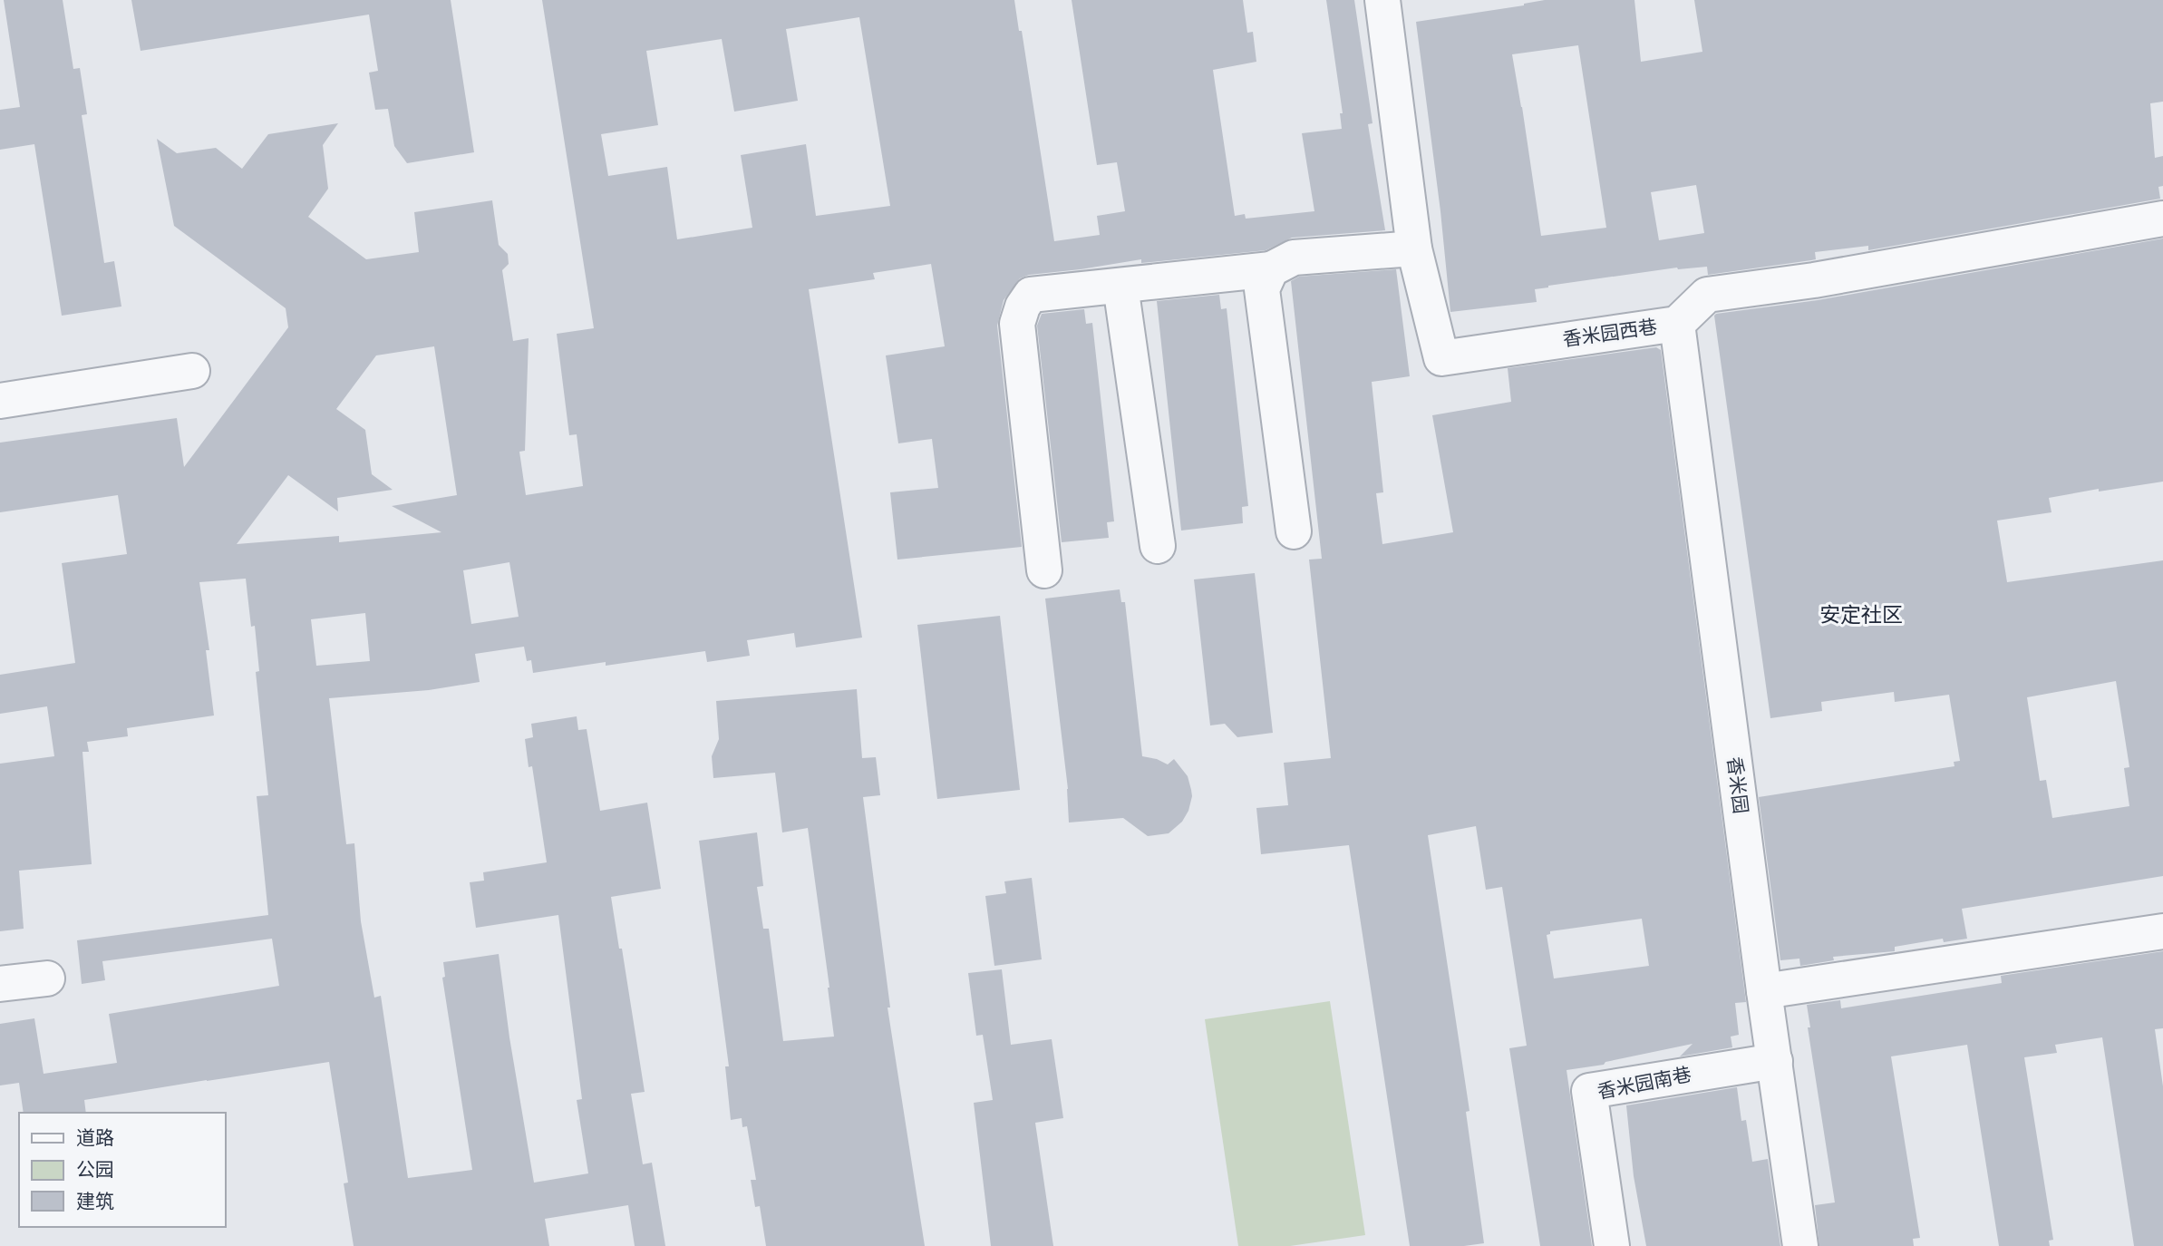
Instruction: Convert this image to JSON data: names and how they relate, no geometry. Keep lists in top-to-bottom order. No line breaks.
{"streets":{"street":["香米园西巷","香米园","香米园南巷"]},"crossings":[["香米园西巷","香米园"],["香米园","香米园南巷"]],"districts":["安定社区"],"legend":["道路","公园","建筑"]}
